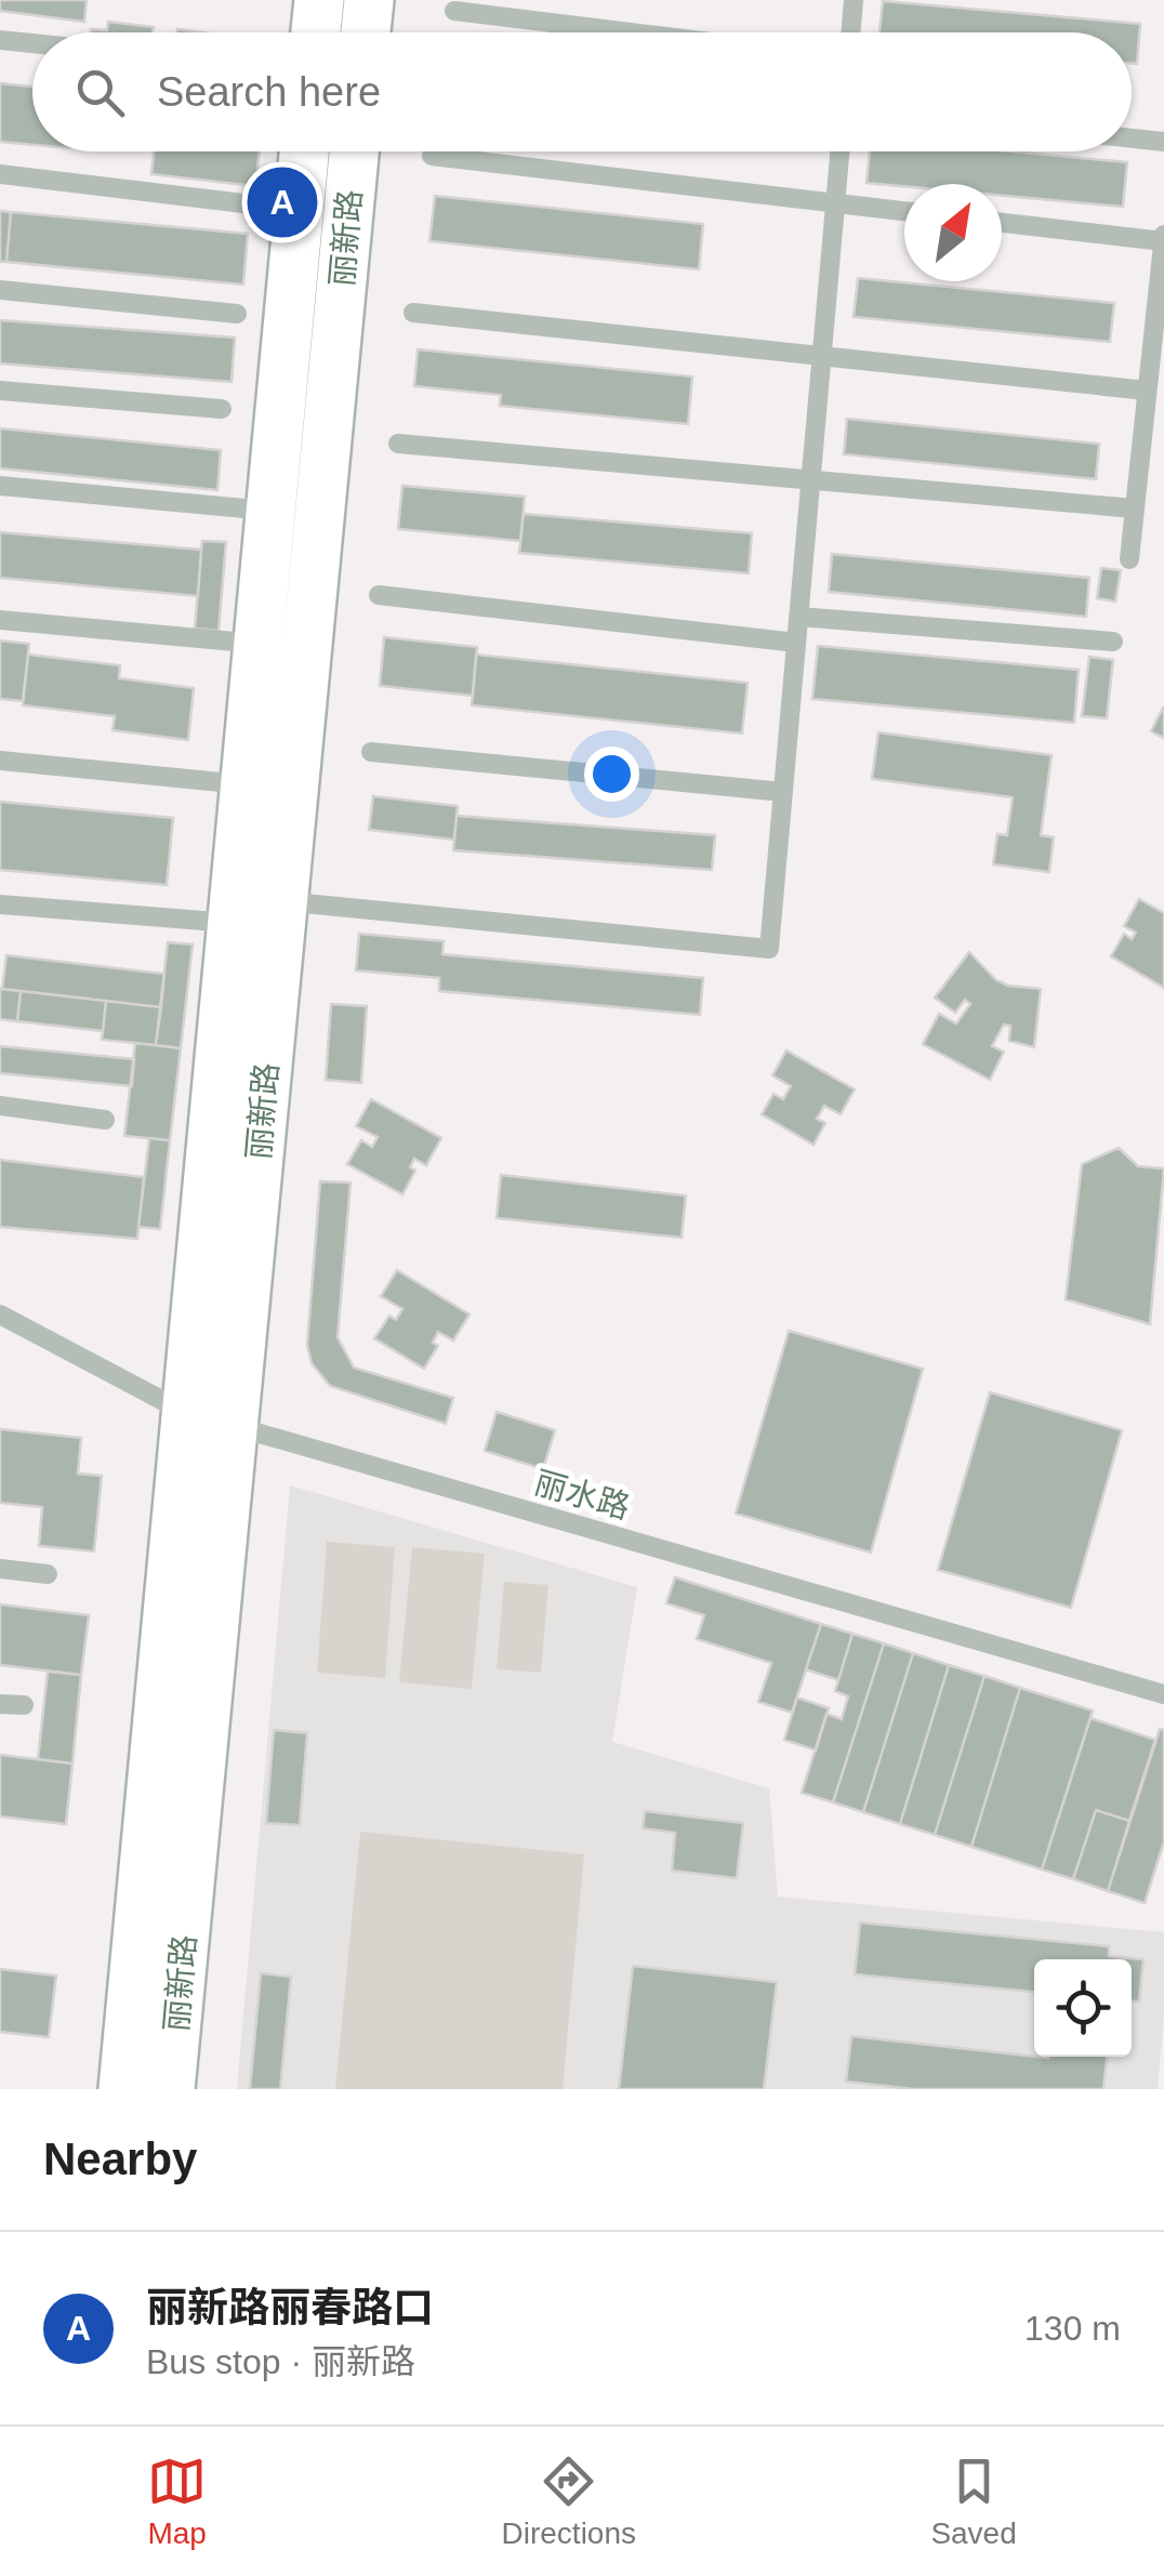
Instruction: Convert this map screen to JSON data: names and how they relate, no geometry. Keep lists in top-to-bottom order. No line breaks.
{"streets":{"main road":["丽新路"],"street":["丽水路"]},"crossings":[["丽新路","丽水路"]],"north":"top right","page":{"search":"Search here","pins":"A","heading":"Nearby","list":[{"mark":"A","name":"丽新路丽春路口","note":"Bus stop · 丽新路","value":"130 m"}],"nav":["Map","Directions","Saved"]}}
